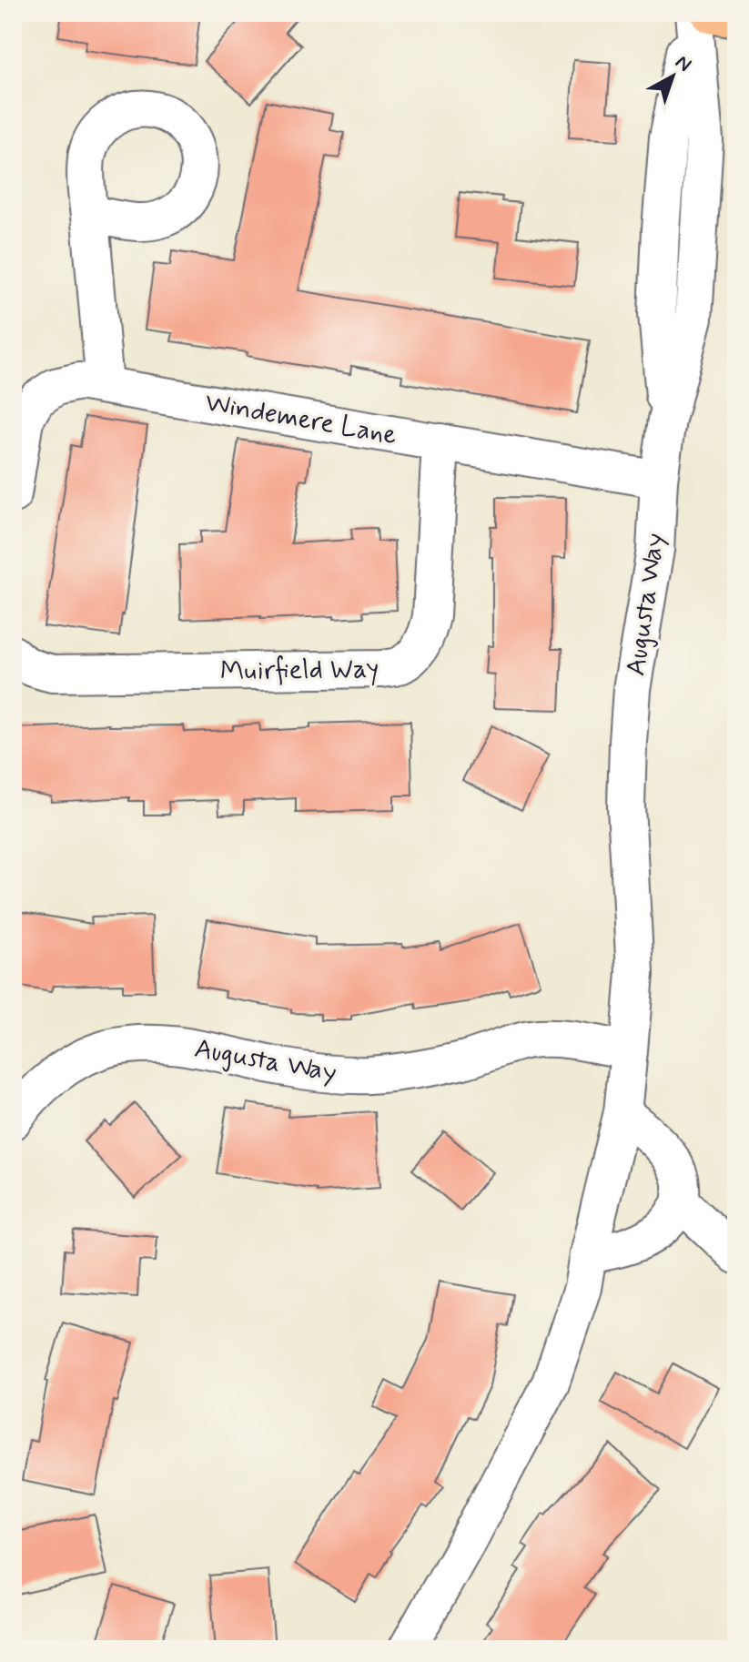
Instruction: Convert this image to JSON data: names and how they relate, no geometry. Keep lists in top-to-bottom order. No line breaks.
{"streets":{"street":["Windemere Lane","Augusta Way","Muirfield Way"]},"crossings":[["Windemere Lane","Augusta Way"],["Windemere Lane","Muirfield Way"]],"north":"top right"}
